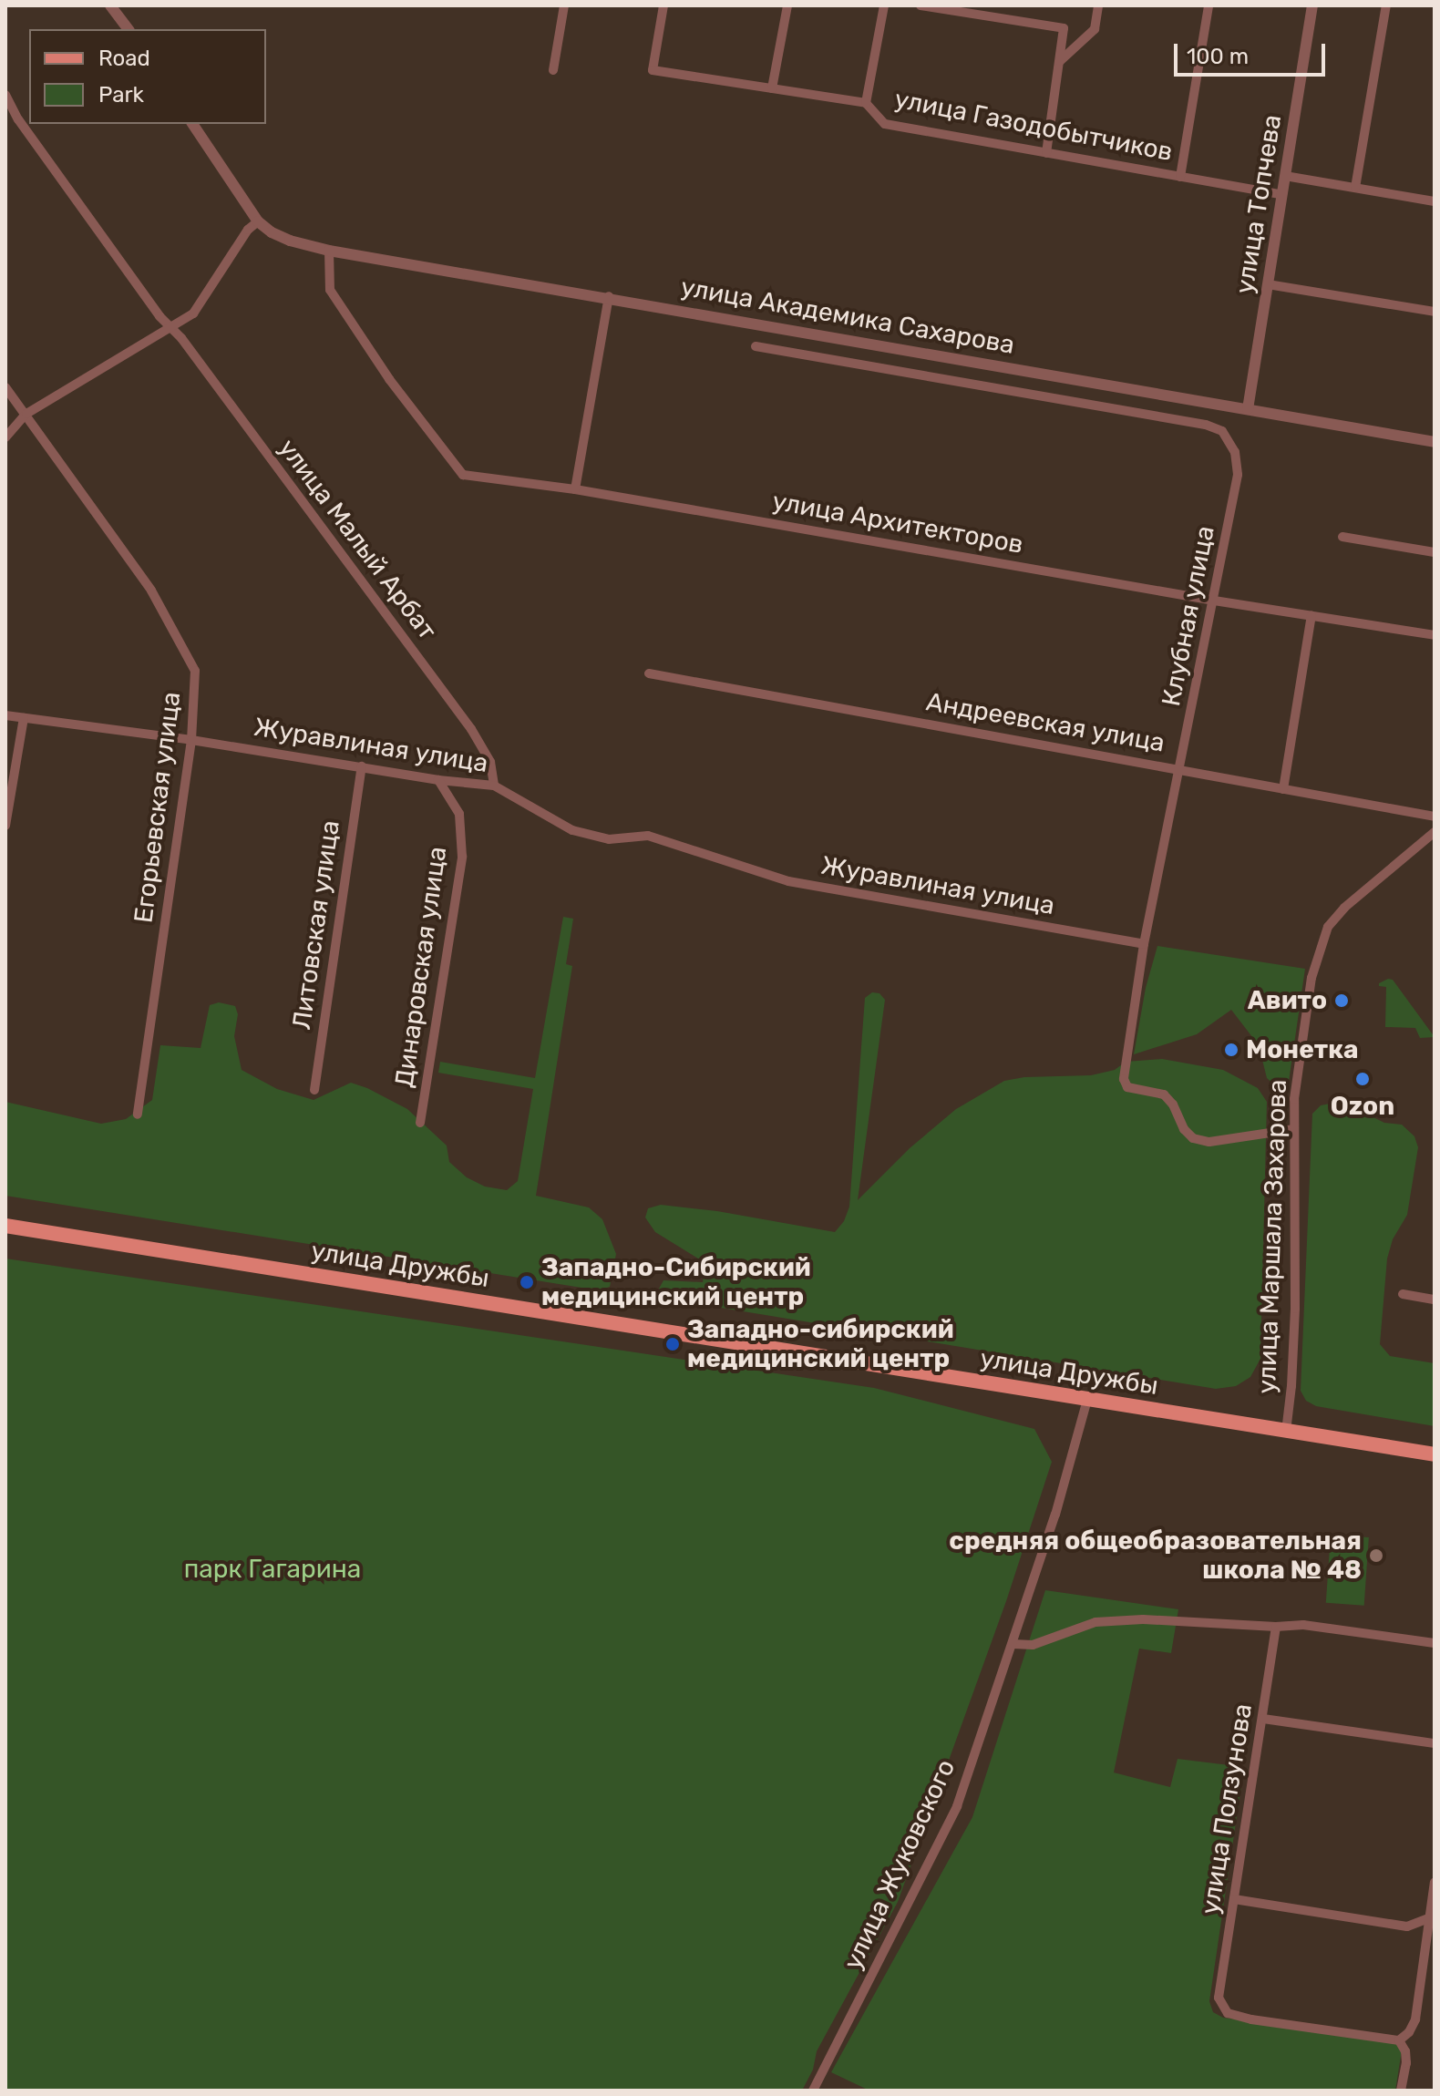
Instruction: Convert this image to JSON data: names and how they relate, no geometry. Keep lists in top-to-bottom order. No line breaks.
{"streets":{"main road":["улица Дружбы"],"street":["улица Газодобытчиков","улица Топчева","улица Академика Сахарова","улица Архитекторов","улица Малый Арбат","Клубная улица","Андреевская улица","Журавлиная улица","Егорьевская улица","Литовская улица","Динаровская улица","улица Маршала Захарова","улица Ползунова","улица Жуковского"]},"crossings":[["улица Газодобытчиков","улица Топчева"],["улица Топчева","улица Академика Сахарова"],["улица Академика Сахарова","улица Архитекторов"],["улица Архитекторов","Клубная улица"],["улица Малый Арбат","Журавлиная улица"],["Клубная улица","Андреевская улица"],["Клубная улица","Журавлиная улица"],["Клубная улица","улица Маршала Захарова"],["Журавлиная улица","Егорьевская улица"],["Журавлиная улица","Литовская улица"],["Журавлиная улица","Динаровская улица"],["улица Маршала Захарова","улица Дружбы"],["улица Дружбы","улица Жуковского"]],"parks":["парк Гагарина"],"places":["Авито","Монетка","Ozon","Западно-Сибирский медицинский центр","Западно-сибирский медицинский центр","средняя общеобразовательная школа № 48"],"legend":["Road","Park"],"scale_bar":"100 m"}
